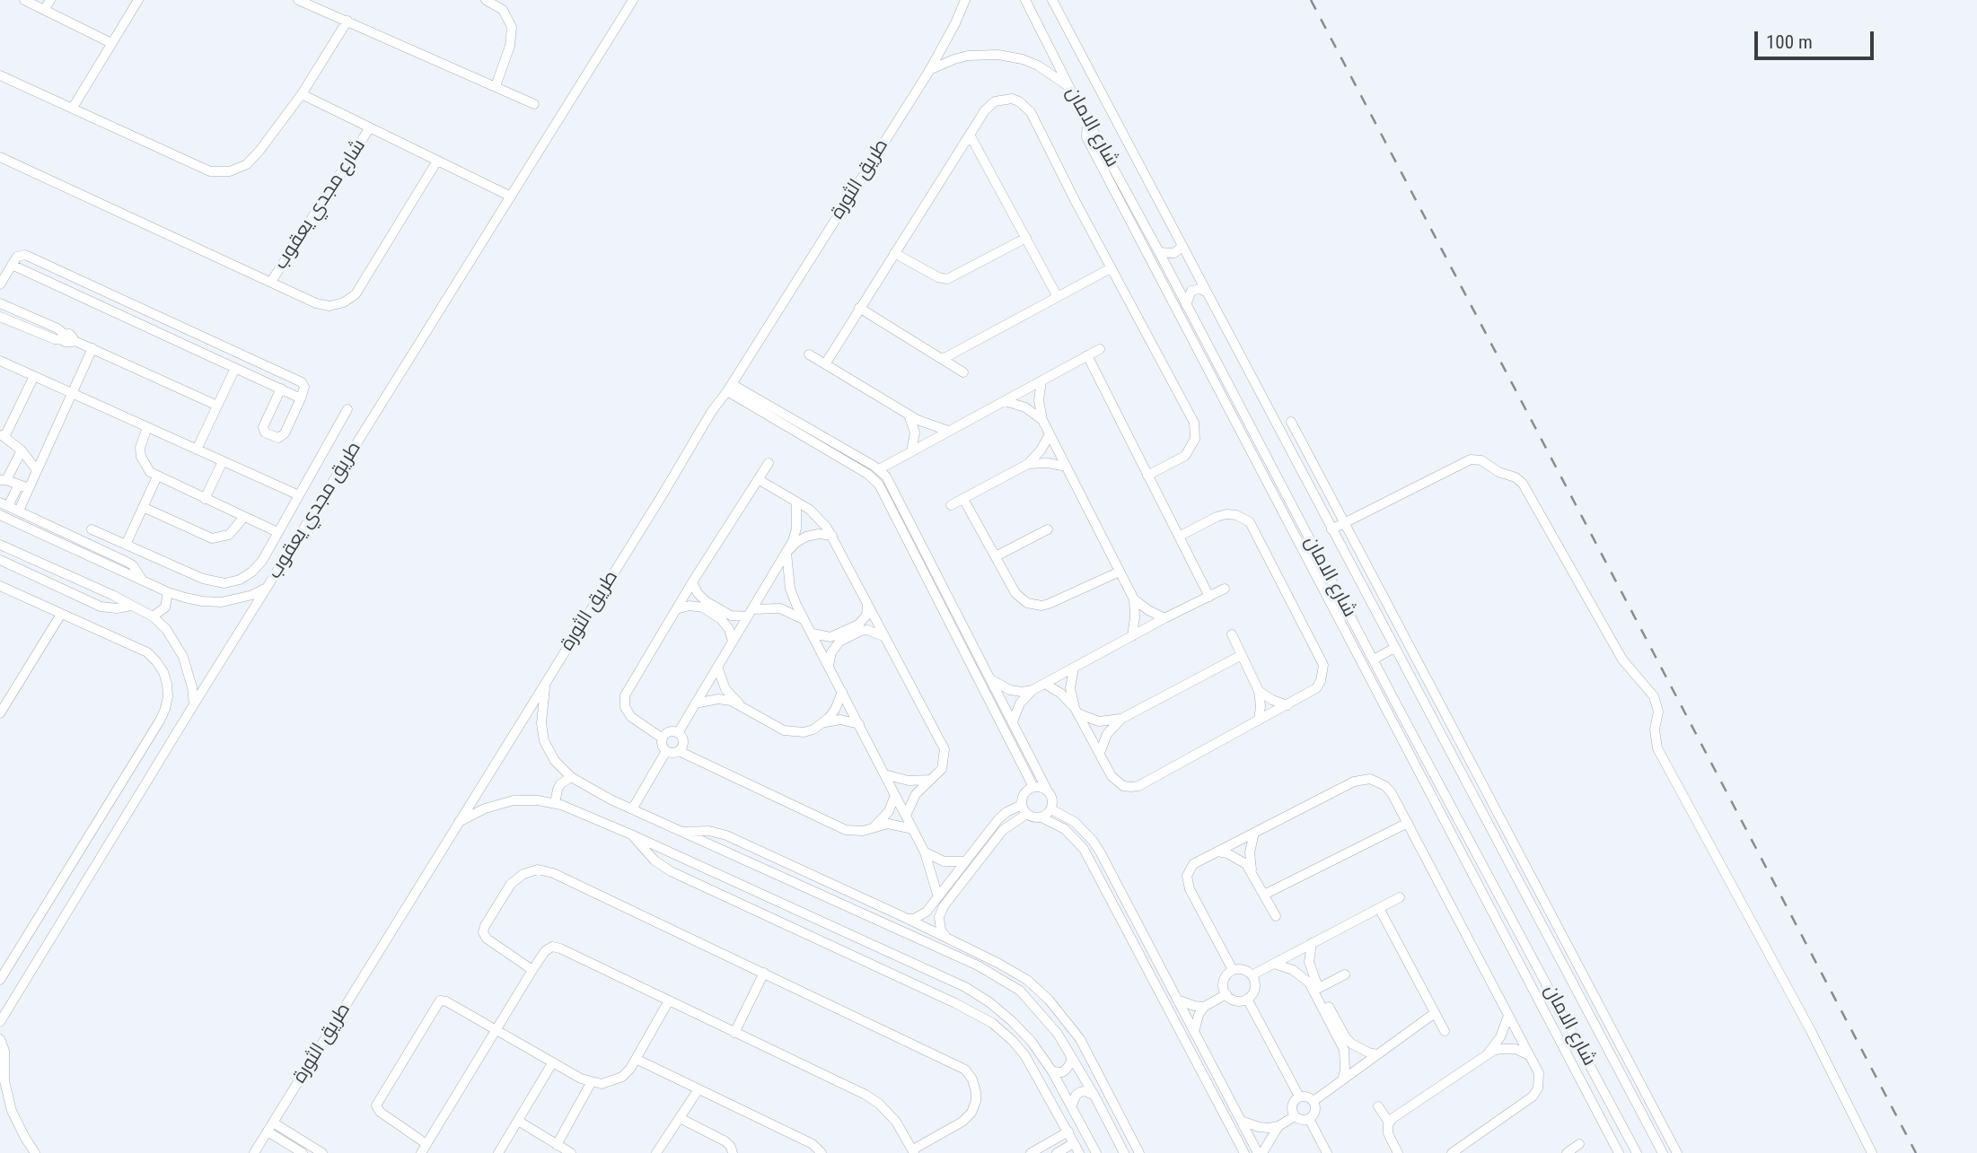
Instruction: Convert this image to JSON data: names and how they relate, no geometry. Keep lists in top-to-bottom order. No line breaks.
{"streets":{"street":["شارع الامان","طريق الثورة","شارع مجدي يعقوب","طريق مجدي يعقوب"]},"scale_bar":"100 m"}
